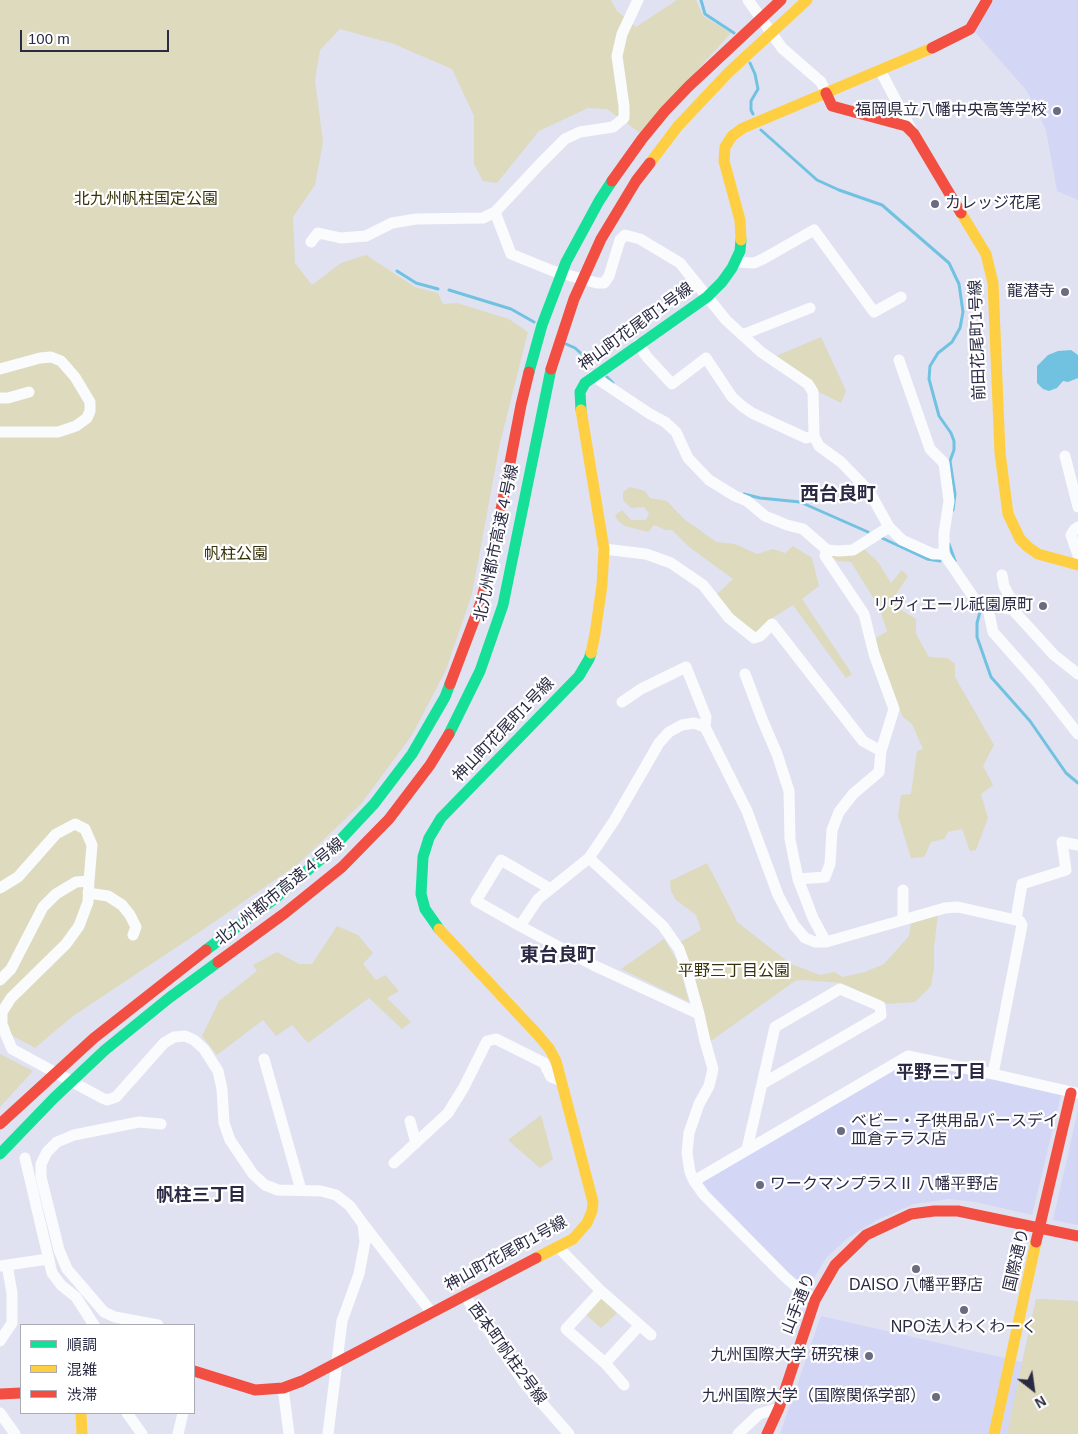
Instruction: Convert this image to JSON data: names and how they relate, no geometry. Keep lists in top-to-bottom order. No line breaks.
{"streets":{"main road":["神山町花尾町1号線","前田花尾町1号線","北九州都市高速４号線","国際通り","山手通り"],"street":["西本町帆柱2号線"]},"crossings":[["神山町花尾町1号線","西本町帆柱2号線"],["国際通り","山手通り"]],"districts":["西台良町","東台良町","平野三丁目","帆柱三丁目"],"parks":["北九州帆柱国定公園","帆柱公園","平野三丁目公園"],"places":["福岡県立八幡中央高等学校","カレッジ花尾","龍潜寺","リヴィエール祇園原町","ベビー・子供用品バースデイ 皿倉テラス店","ワークマンプラスⅡ 八幡平野店","DAISO 八幡平野店","NPO法人わくわーく","九州国際大学 研究棟","九州国際大学（国際関係学部）"],"legend":["順調","混雑","渋滞"],"scale_bar":"100 m","north":"bottom right"}
